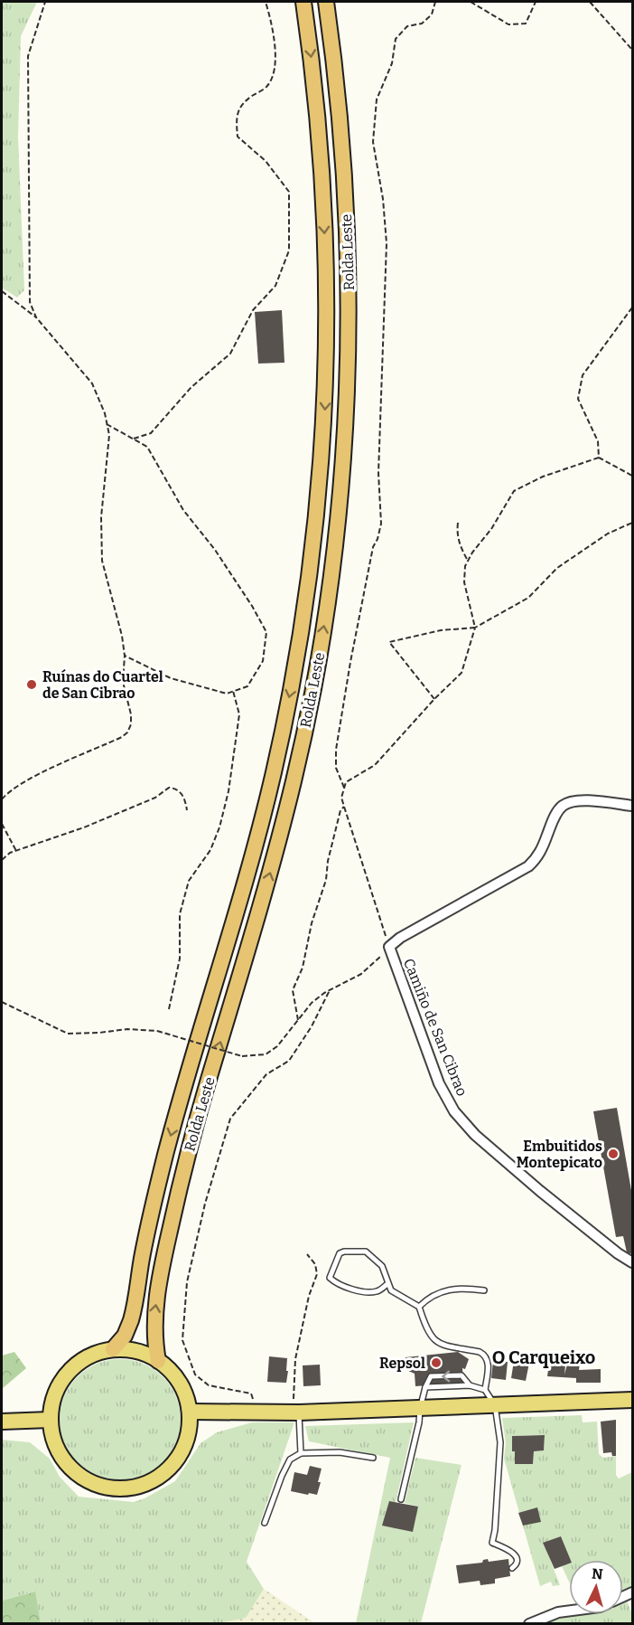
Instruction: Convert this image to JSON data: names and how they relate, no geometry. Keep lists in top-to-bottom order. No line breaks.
{"streets":{"highway":["Rolda Leste"],"street":["Camiño de San Cibrao"]},"districts":["O Carqueixo"],"places":["Ruínas do Cuartel de San Cibrao","Embuitidos Montepicato","Repsol"],"north":"top"}
